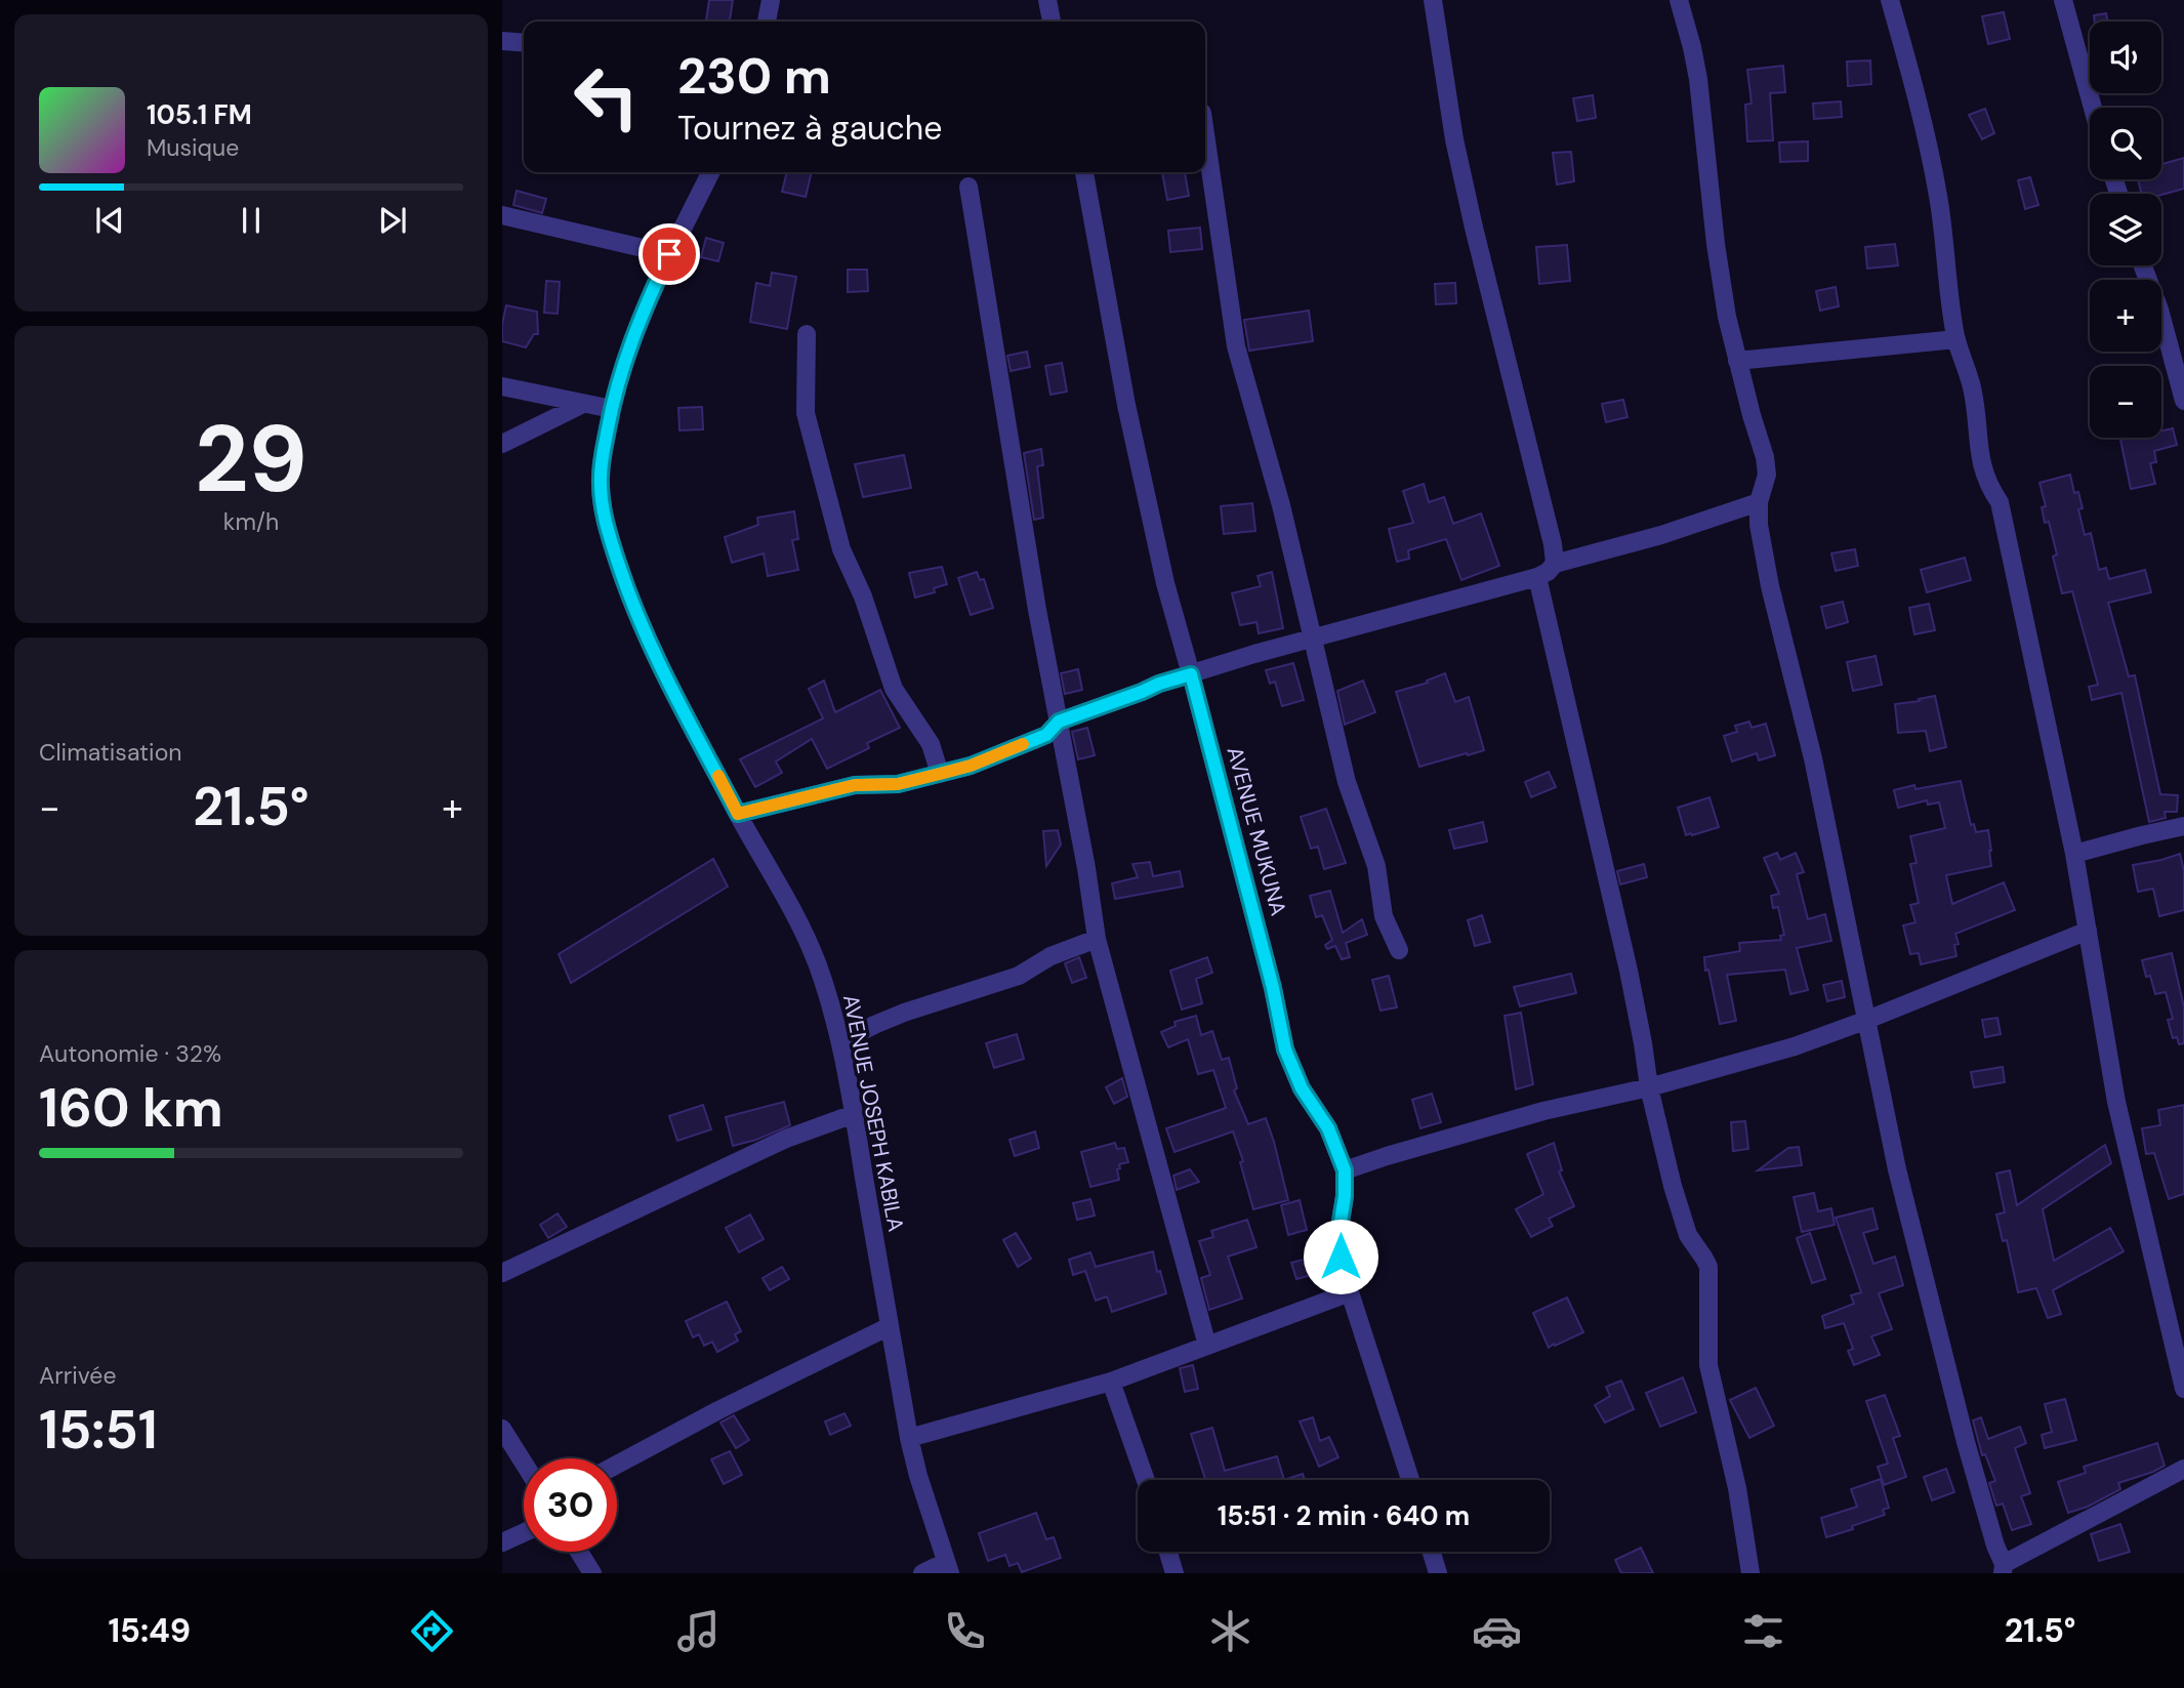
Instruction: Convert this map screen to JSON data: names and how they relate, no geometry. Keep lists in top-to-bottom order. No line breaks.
{"streets":{"street":["AVENUE MUKUNA","AVENUE JOSEPH KABILA"]},"page":{"map_buttons":["+","−"],"turn":["230 m","Tournez à gauche"],"song":["105.1 FM","Musique"],"tile":[["29","km/h"],"Climatisation",["Autonomie · 32%","160 km"],["Arrivée","15:51"]],"heat":["−","21.5°","+"],"limit":"30","trip":"15:51 · 2 min · 640 m","tabs":["15:49","21.5°"]}}
